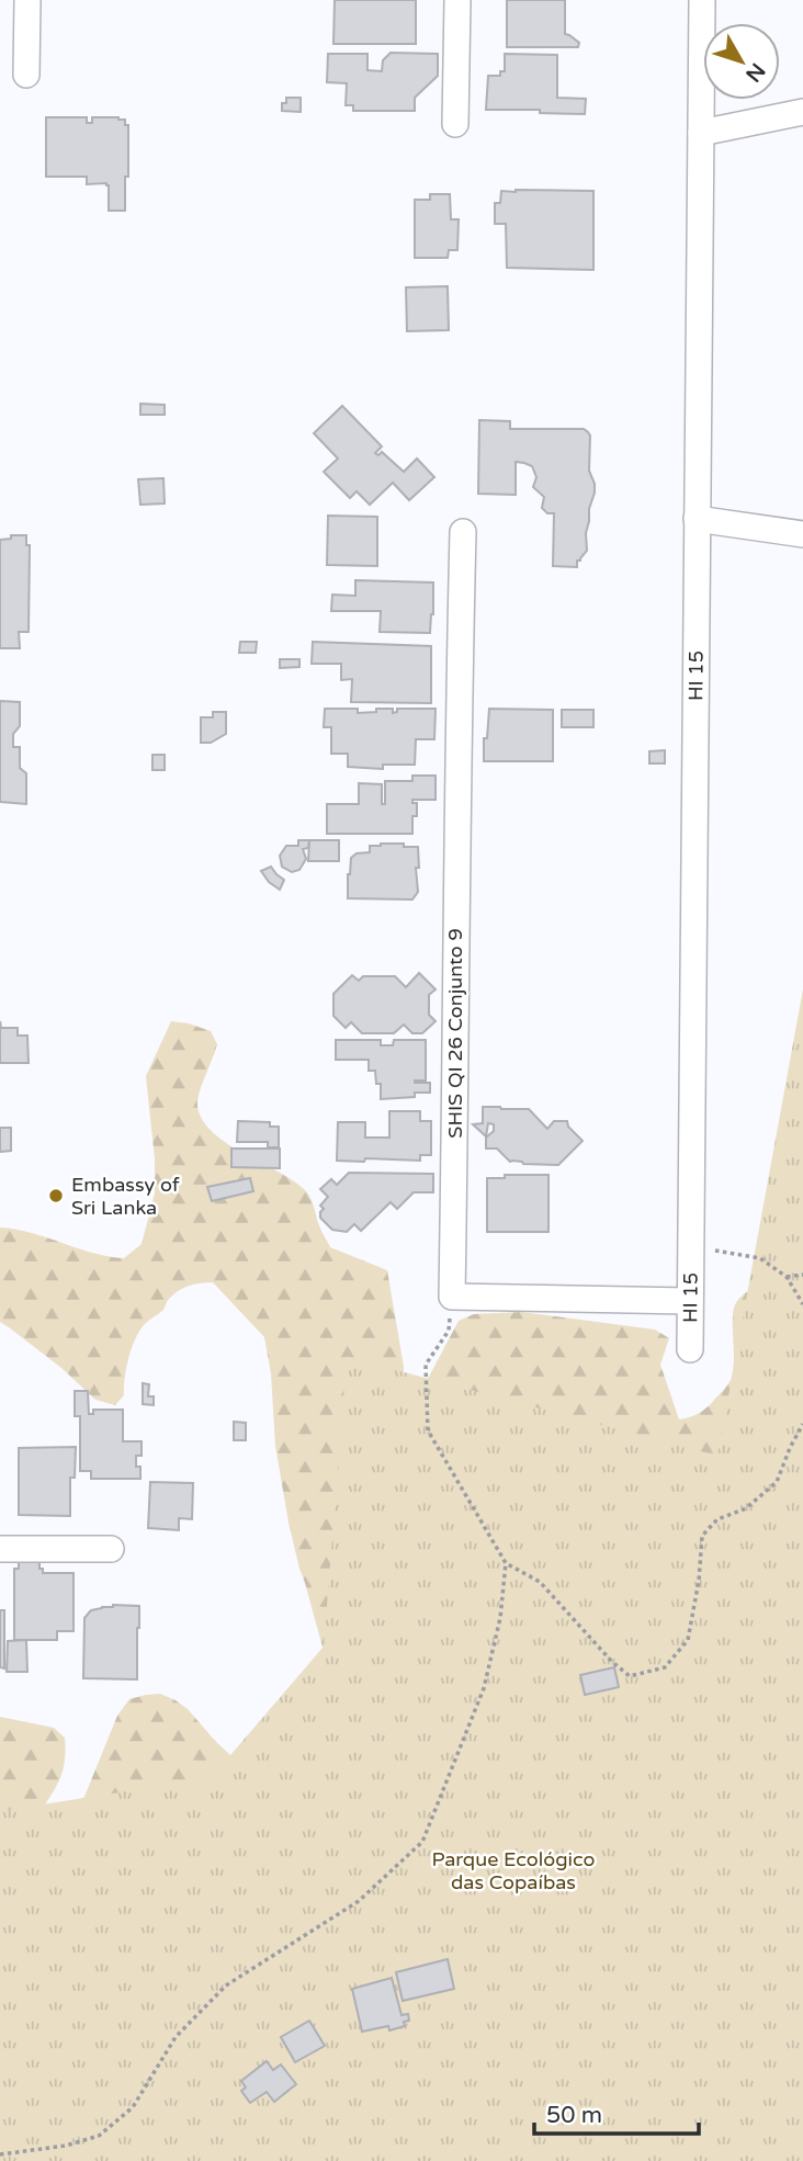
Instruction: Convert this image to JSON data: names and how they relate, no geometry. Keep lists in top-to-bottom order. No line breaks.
{"streets":{"street":["HI 15","SHIS QI 26 Conjunto 9"]},"parks":["Parque Ecológico das Copaíbas"],"places":["Embassy of Sri Lanka"],"scale_bar":"50 m","north":"bottom right"}
